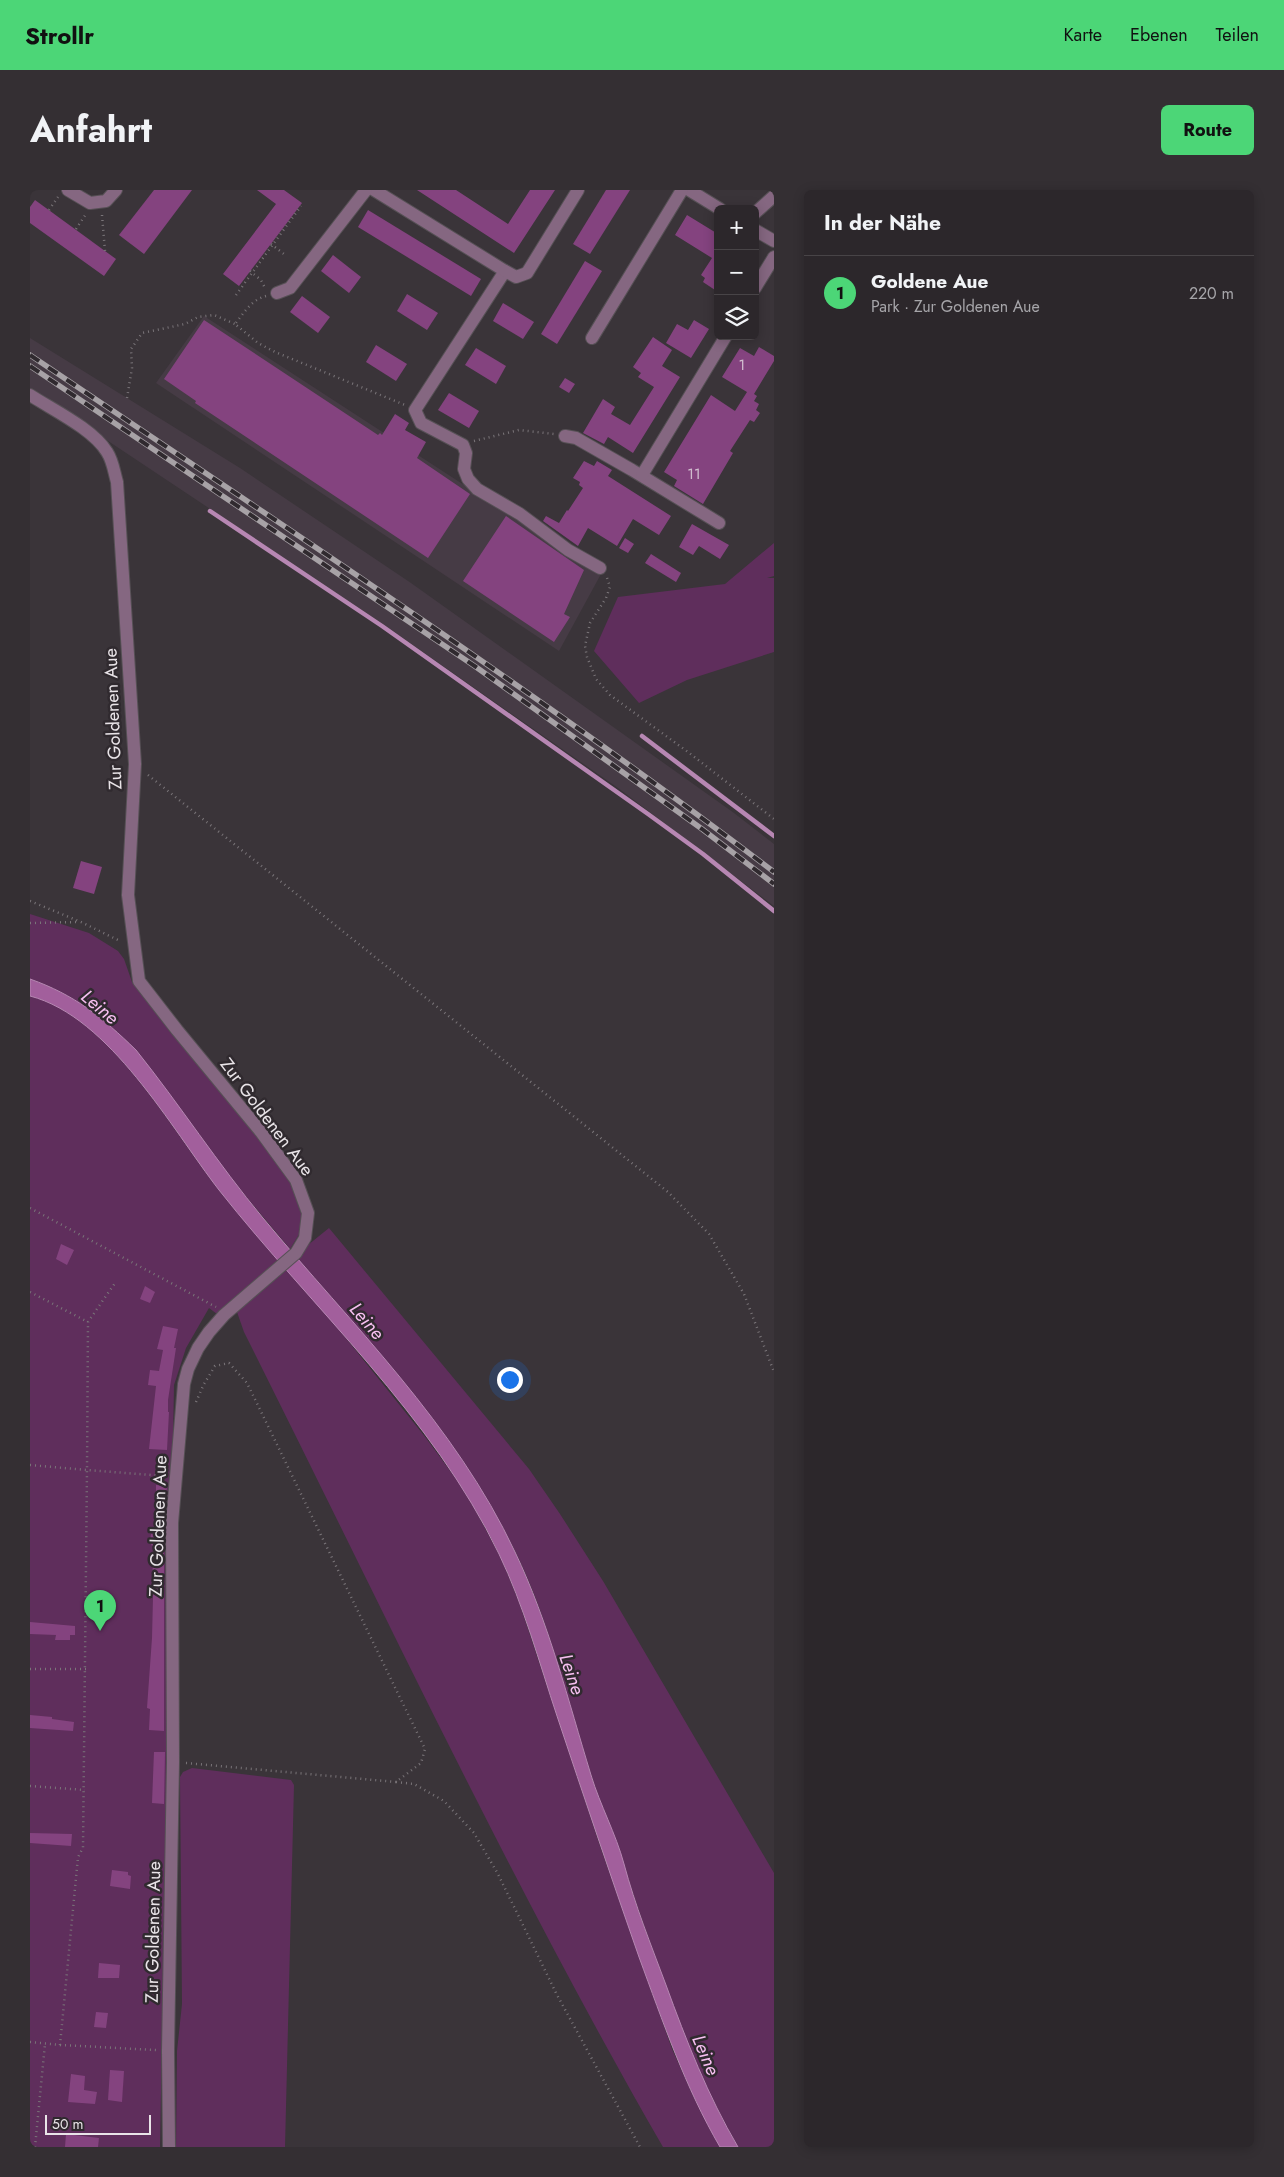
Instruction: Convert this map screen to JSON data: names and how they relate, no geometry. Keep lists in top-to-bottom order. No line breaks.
{"streets":{"street":["Zur Goldenen Aue"]},"water":["Leine"],"house_numbers":["1","11"],"scale_bar":"50 m","page":{"header":"Strollr","nav":["Karte","Ebenen","Teilen"],"title":"Anfahrt","buttons":"Route","heading":"In der Nähe","map_buttons":["+","−"],"list":[{"mark":"1","name":"Goldene Aue","note":"Park · Zur Goldenen Aue","value":"220 m"}],"pins":"1","scale":"50 m"}}
